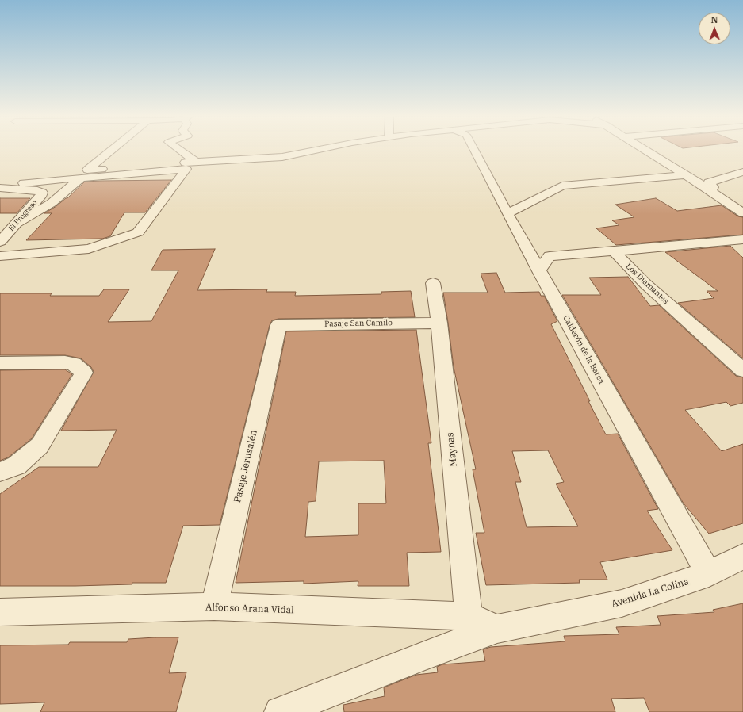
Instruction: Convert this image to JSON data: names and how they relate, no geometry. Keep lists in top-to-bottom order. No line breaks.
{"streets":{"street":["El Progreso","Los Diamantes","Pasaje San Camilo","Calderón de la Barca","Maynas","Pasaje Jerusalén","Avenida La Colina","Alfonso Arana Vidal"]},"crossings":[["Pasaje San Camilo","Maynas"],["Pasaje San Camilo","Pasaje Jerusalén"],["Calderón de la Barca","Avenida La Colina"],["Maynas","Alfonso Arana Vidal"],["Pasaje Jerusalén","Alfonso Arana Vidal"],["Avenida La Colina","Alfonso Arana Vidal"]],"north":"top"}
